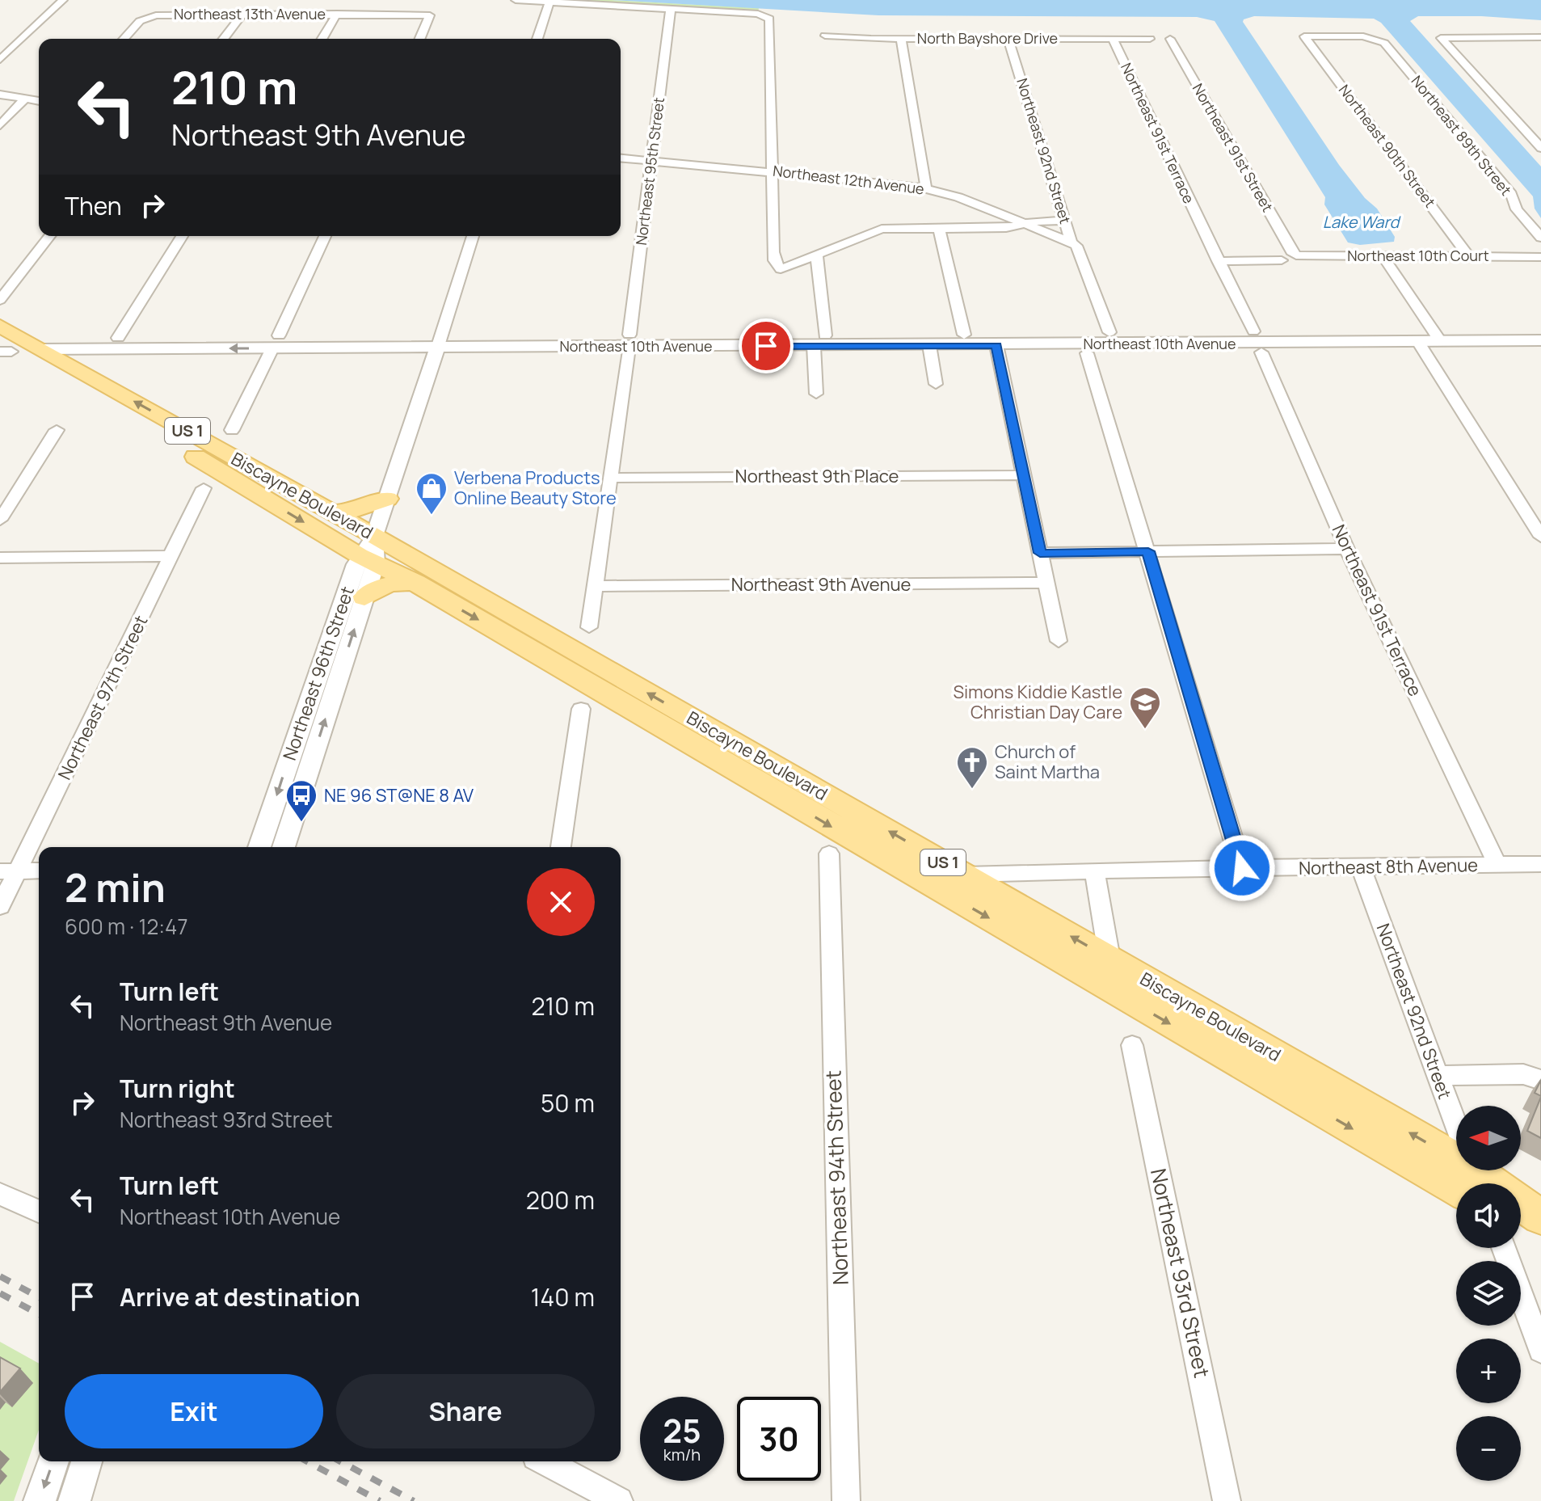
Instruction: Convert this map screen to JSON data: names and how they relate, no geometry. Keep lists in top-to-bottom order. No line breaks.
{"streets":{"main road":["US 1","Biscayne Boulevard"],"street":["Northeast 13th Avenue","North Bayshore Drive","Northeast 91st Terrace","Northeast 89th Street","Northeast 90th Street","Northeast 91st Street","Northeast 92nd Street","Northeast 95th Street","Northeast 12th Avenue","Northeast 10th Court","Northeast 10th Avenue","Northeast 9th Place","Northeast 9th Avenue","Northeast 96th Street","Northeast 97th Street","Northeast 8th Avenue","Northeast 94th Street","Northeast 93rd Street"]},"crossings":[["North Bayshore Drive","Northeast 91st Terrace"],["North Bayshore Drive","Northeast 92nd Street"],["Northeast 91st Terrace","Northeast 8th Avenue"],["Northeast 89th Street","Northeast 90th Street"],["Northeast 90th Street","Northeast 10th Court"],["Northeast 91st Street","Northeast 10th Court"],["Northeast 92nd Street","Northeast 12th Avenue"],["Northeast 92nd Street","Northeast 8th Avenue"],["Northeast 95th Street","Northeast 12th Avenue"],["Northeast 95th Street","Northeast 10th Avenue"],["Northeast 95th Street","Northeast 9th Place"],["Northeast 95th Street","Northeast 9th Avenue"],["Northeast 10th Avenue","Biscayne Boulevard"],["Northeast 10th Avenue","Northeast 96th Street"],["Biscayne Boulevard","Northeast 96th Street"],["Biscayne Boulevard","Northeast 8th Avenue"]],"water":["Lake Ward"],"places":{"shop":["Verbena Products Online Beauty Store"],"school or university":["Simons Kiddie Kastle Christian Day Care"],"church":["Church of Saint Martha"],"bus stop":["NE 96 ST@NE 8 AV"]},"north":"left","page":{"turn":["210 m","Northeast 9th Avenue"],"then":"Then","heading":["2 min","600 m · 12:47"],"list":[{"name":"Turn left","note":"Northeast 9th Avenue","value":"210 m"},{"name":"Turn right","note":"Northeast 93rd Street","value":"50 m"},{"name":"Turn left","note":"Northeast 10th Avenue","value":"200 m"},{"name":"Arrive at destination","value":"140 m"}],"map_buttons":["+","−"],"buttons":["Exit","Share"],"speed":"25 km/h","limit":"30"}}
